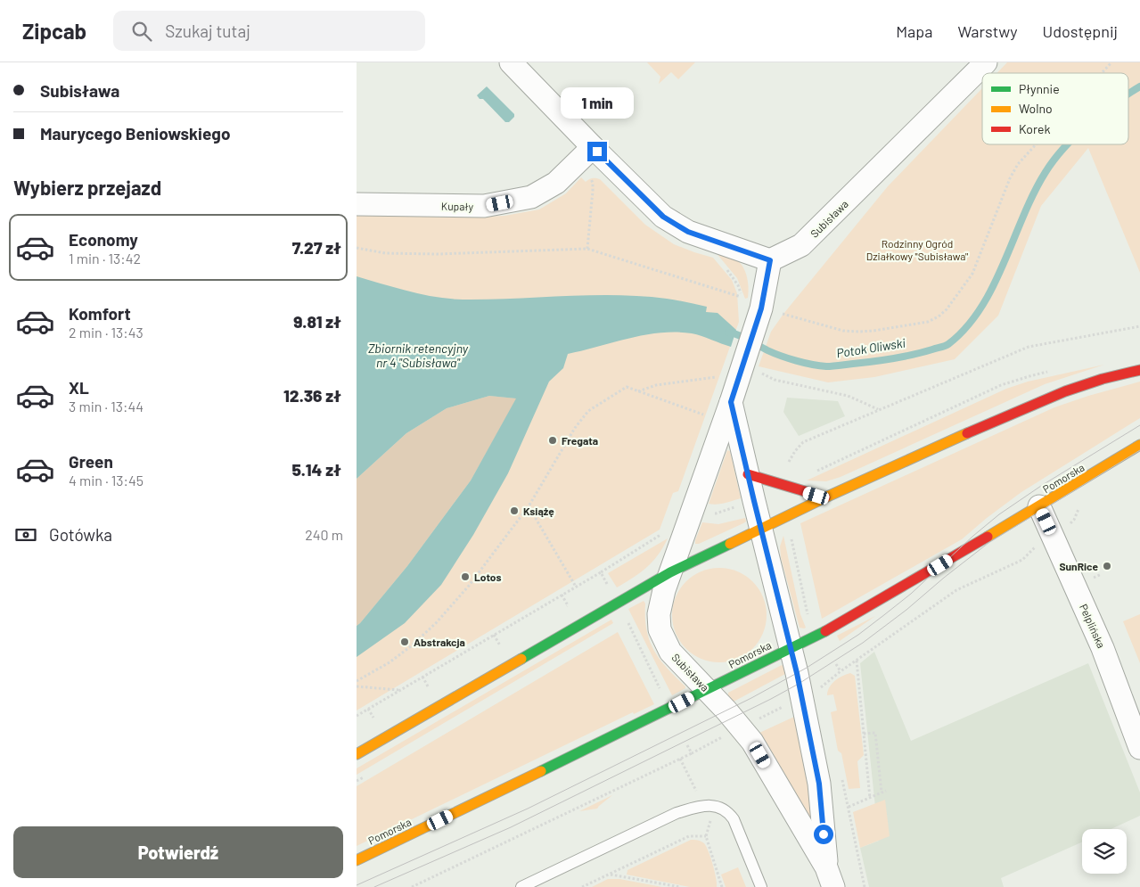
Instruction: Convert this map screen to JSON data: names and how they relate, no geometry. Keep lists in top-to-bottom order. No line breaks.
{"streets":{"main road":["Pomorska"],"street":["Kupały","Subisława","Pelplińska"]},"crossings":[["Subisława","Pomorska"],["Pomorska","Pelplińska"]],"water":["Zbiornik retencyjny nr 4 \"Subisława\"","Potok Oliwski"],"parks":["Rodzinny Ogród Działkowy \"Subisława\""],"places":["Fregata","Książę","SunRice","Lotos","Abstrakcja"],"legend":["Płynnie","Wolno","Korek"],"page":{"header":"Zipcab","search":"Szukaj tutaj","nav":["Mapa","Warstwy","Udostępnij"],"banner":["Subisława","Maurycego Beniowskiego"],"bubble":"1 min","heading":"Wybierz przejazd","list":[{"name":"Economy","note":"1 min · 13:42","value":"7.27 zł"},{"name":"Komfort","note":"2 min · 13:43","value":"9.81 zł"},{"name":"XL","note":"3 min · 13:44","value":"12.36 zł"},{"name":"Green","note":"4 min · 13:45","value":"5.14 zł"}],"pay":["Gotówka","240 m"],"buttons":"Potwierdź"}}
